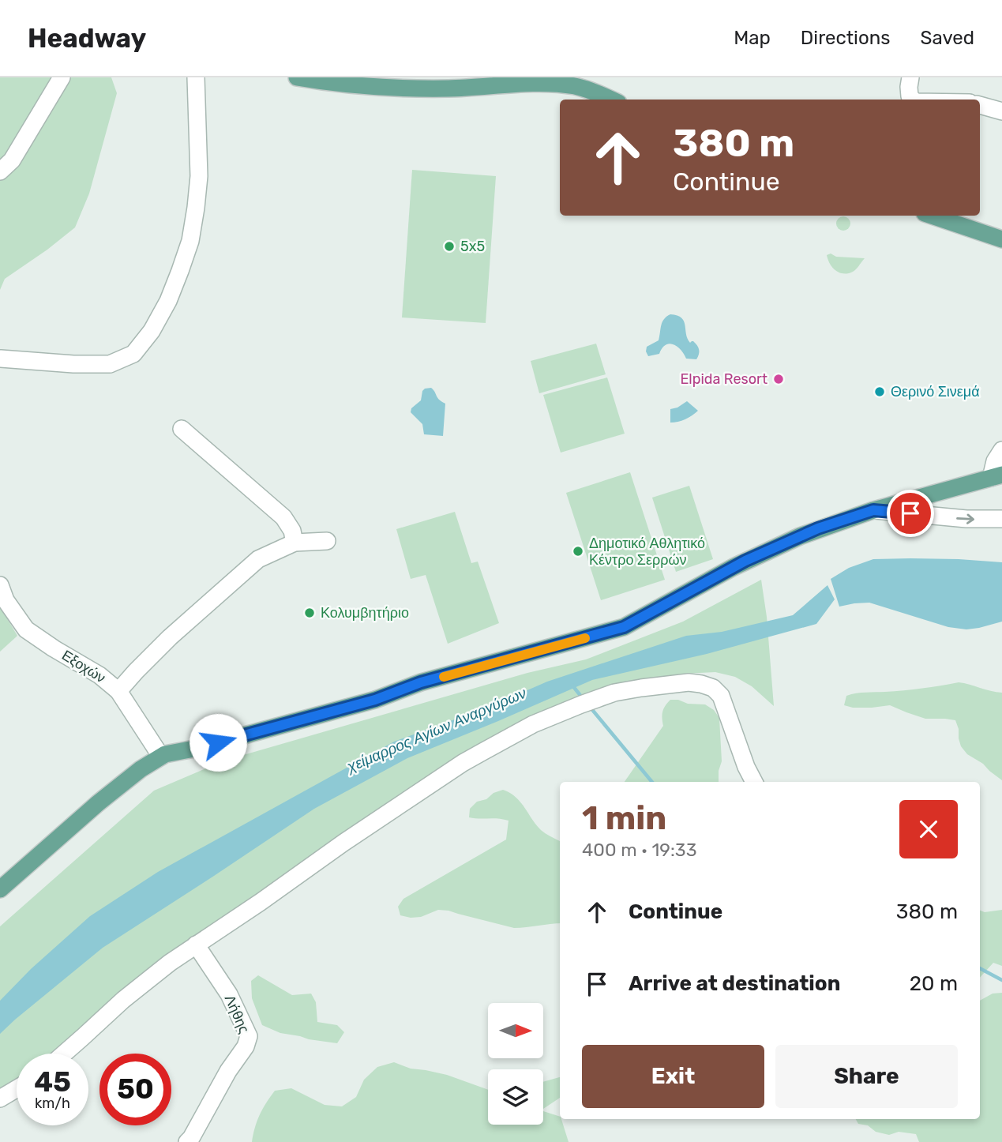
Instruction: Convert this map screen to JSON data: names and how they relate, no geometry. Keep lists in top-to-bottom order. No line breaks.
{"streets":{"street":["Εξοχών","Λήθης"]},"water":["χείμαρρος Αγίων Αναργύρων"],"places":["5x5","Elpida Resort","Θερινό Σινεμά","Δημοτικό Αθλητικό Κέντρο Σερρών","Κολυμβητήριο"],"north":"right","page":{"header":"Headway","nav":["Map","Directions","Saved"],"turn":["380 m","Continue"],"heading":["1 min","400 m · 19:33"],"list":[{"name":"Continue","value":"380 m"},{"name":"Arrive at destination","value":"20 m"}],"buttons":["Exit","Share"],"speed":"45 km/h","limit":"50"}}
